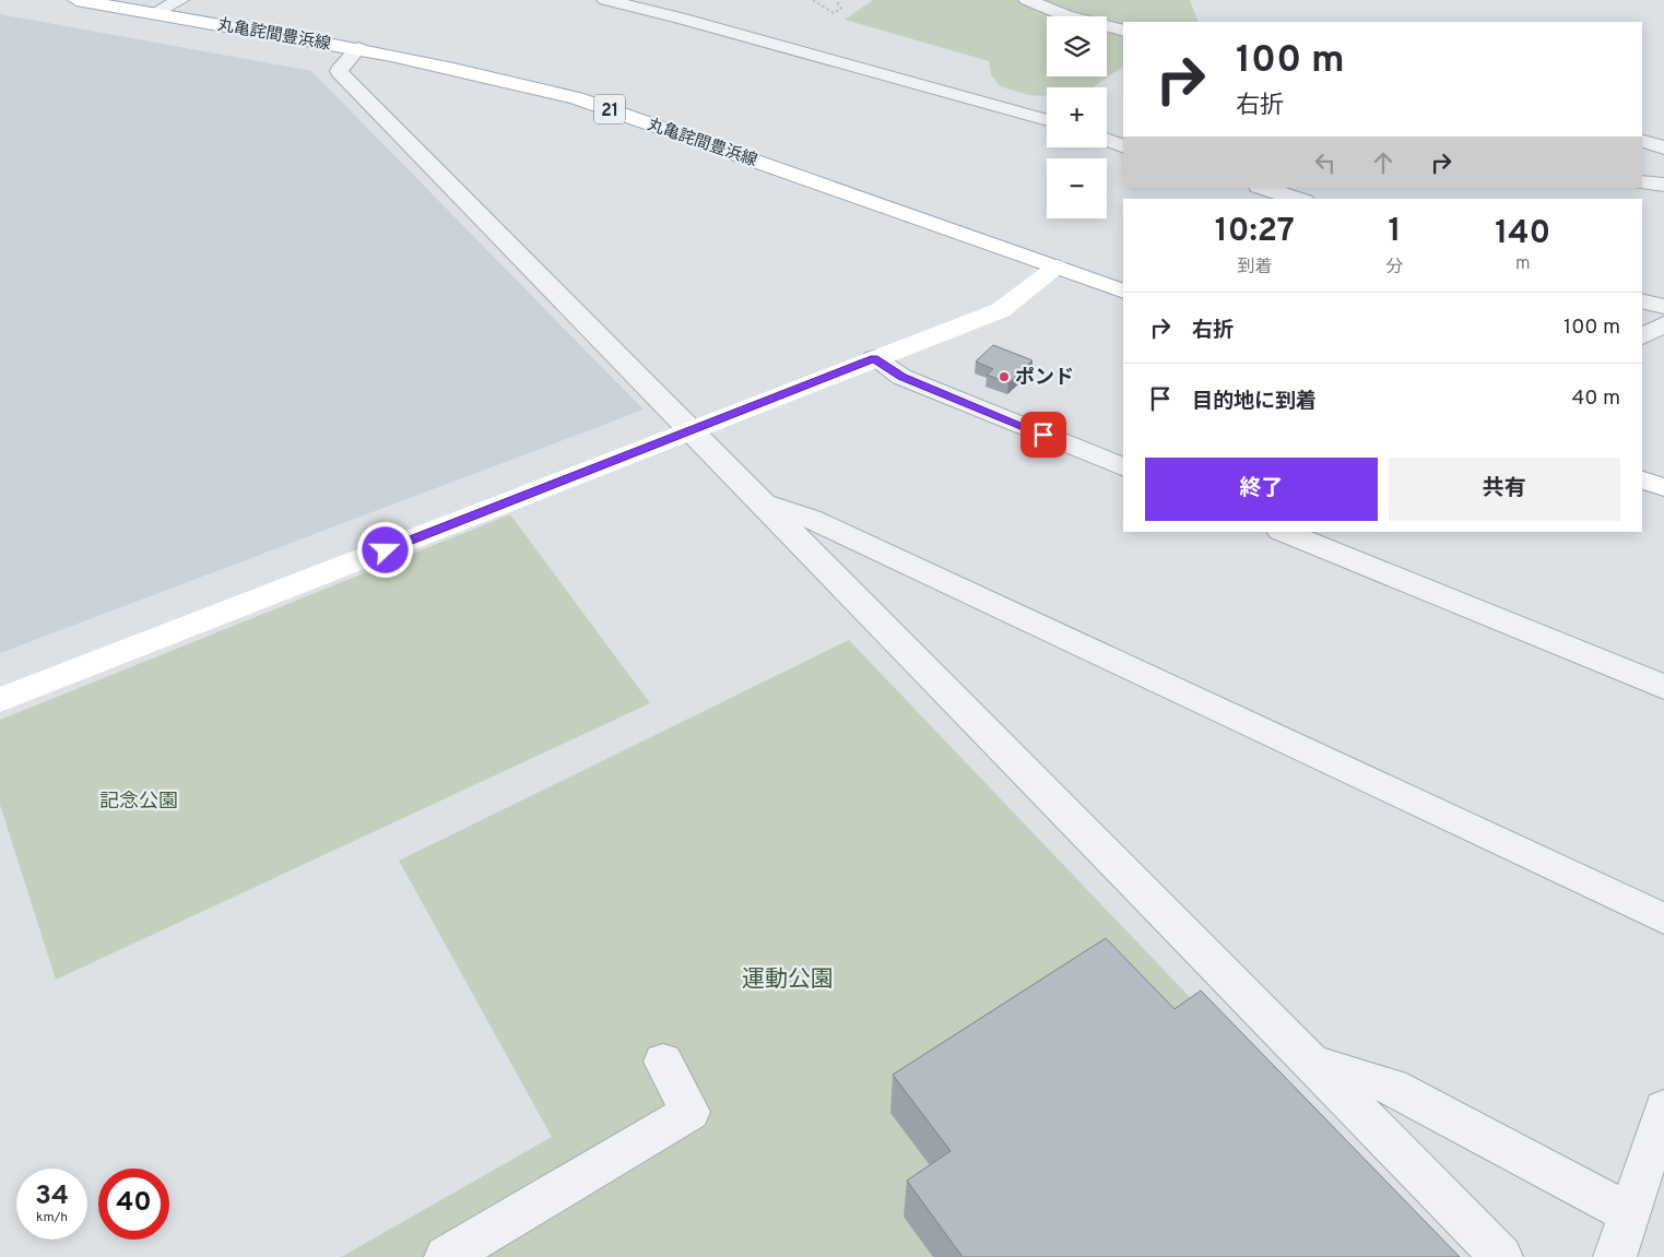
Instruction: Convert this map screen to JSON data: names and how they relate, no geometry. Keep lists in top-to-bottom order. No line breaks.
{"streets":{"main road":["丸亀詫間豊浜線","21"]},"parks":["記念公園","運動公園"],"places":["ポンド"],"page":{"map_buttons":["+","−"],"turn":["100 m","右折"],"eta":["10:27","到着","1","分","140","m"],"list":[{"name":"右折","value":"100 m"},{"name":"目的地に到着","value":"40 m"}],"buttons":["終了","共有"],"speed":"34 km/h","limit":"40"}}
